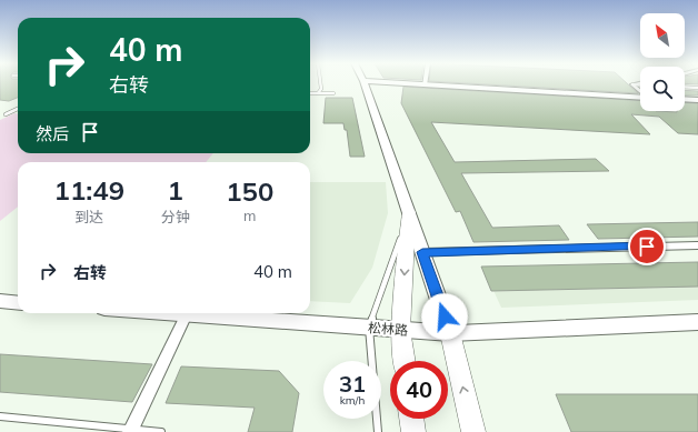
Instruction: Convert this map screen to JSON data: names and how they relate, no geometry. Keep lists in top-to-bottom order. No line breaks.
{"streets":{"street":["松林路"]},"north":"top left","page":{"turn":["40 m","右转"],"then":"然后","eta":["11:49","到达","1","分钟","150","m"],"list":[{"name":"右转","value":"40 m"}],"speed":"31 km/h","limit":"40"}}
